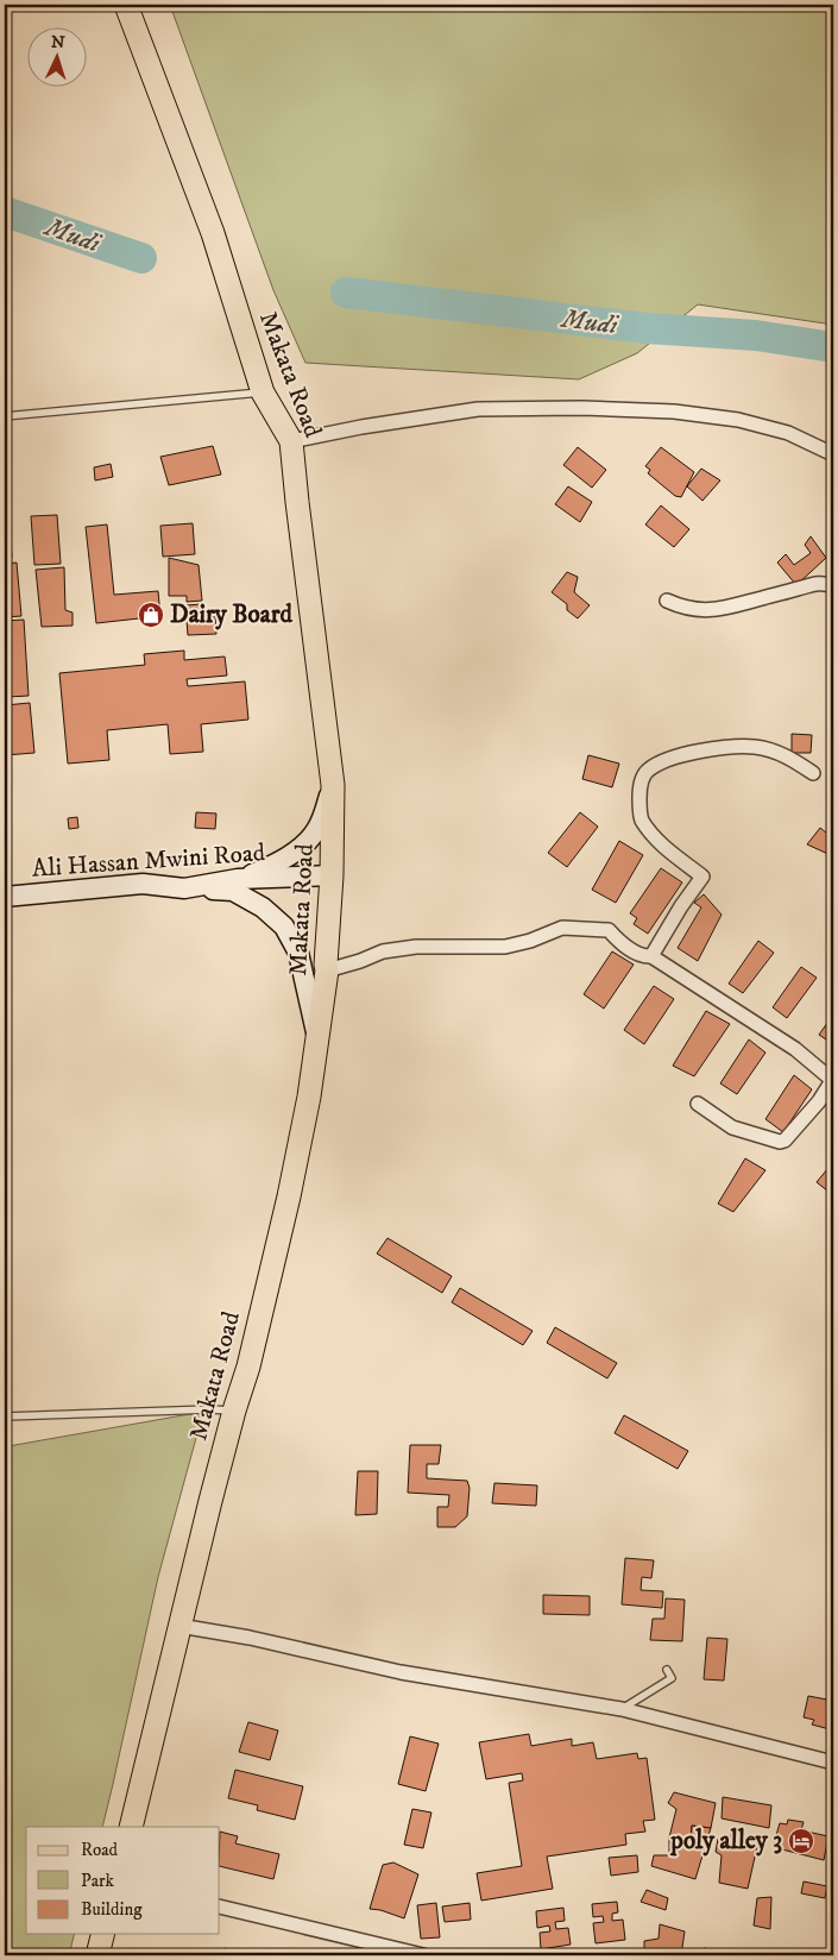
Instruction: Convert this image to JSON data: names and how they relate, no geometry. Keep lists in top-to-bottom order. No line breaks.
{"streets":{"main road":["Makata Road","Ali Hassan Mwini Road"]},"crossings":[["Makata Road","Ali Hassan Mwini Road"]],"water":["Mudi"],"places":{"shop":["Dairy Board"],"hotel":["poly alley 3"]},"legend":["Road","Park","Building"],"north":"top"}
